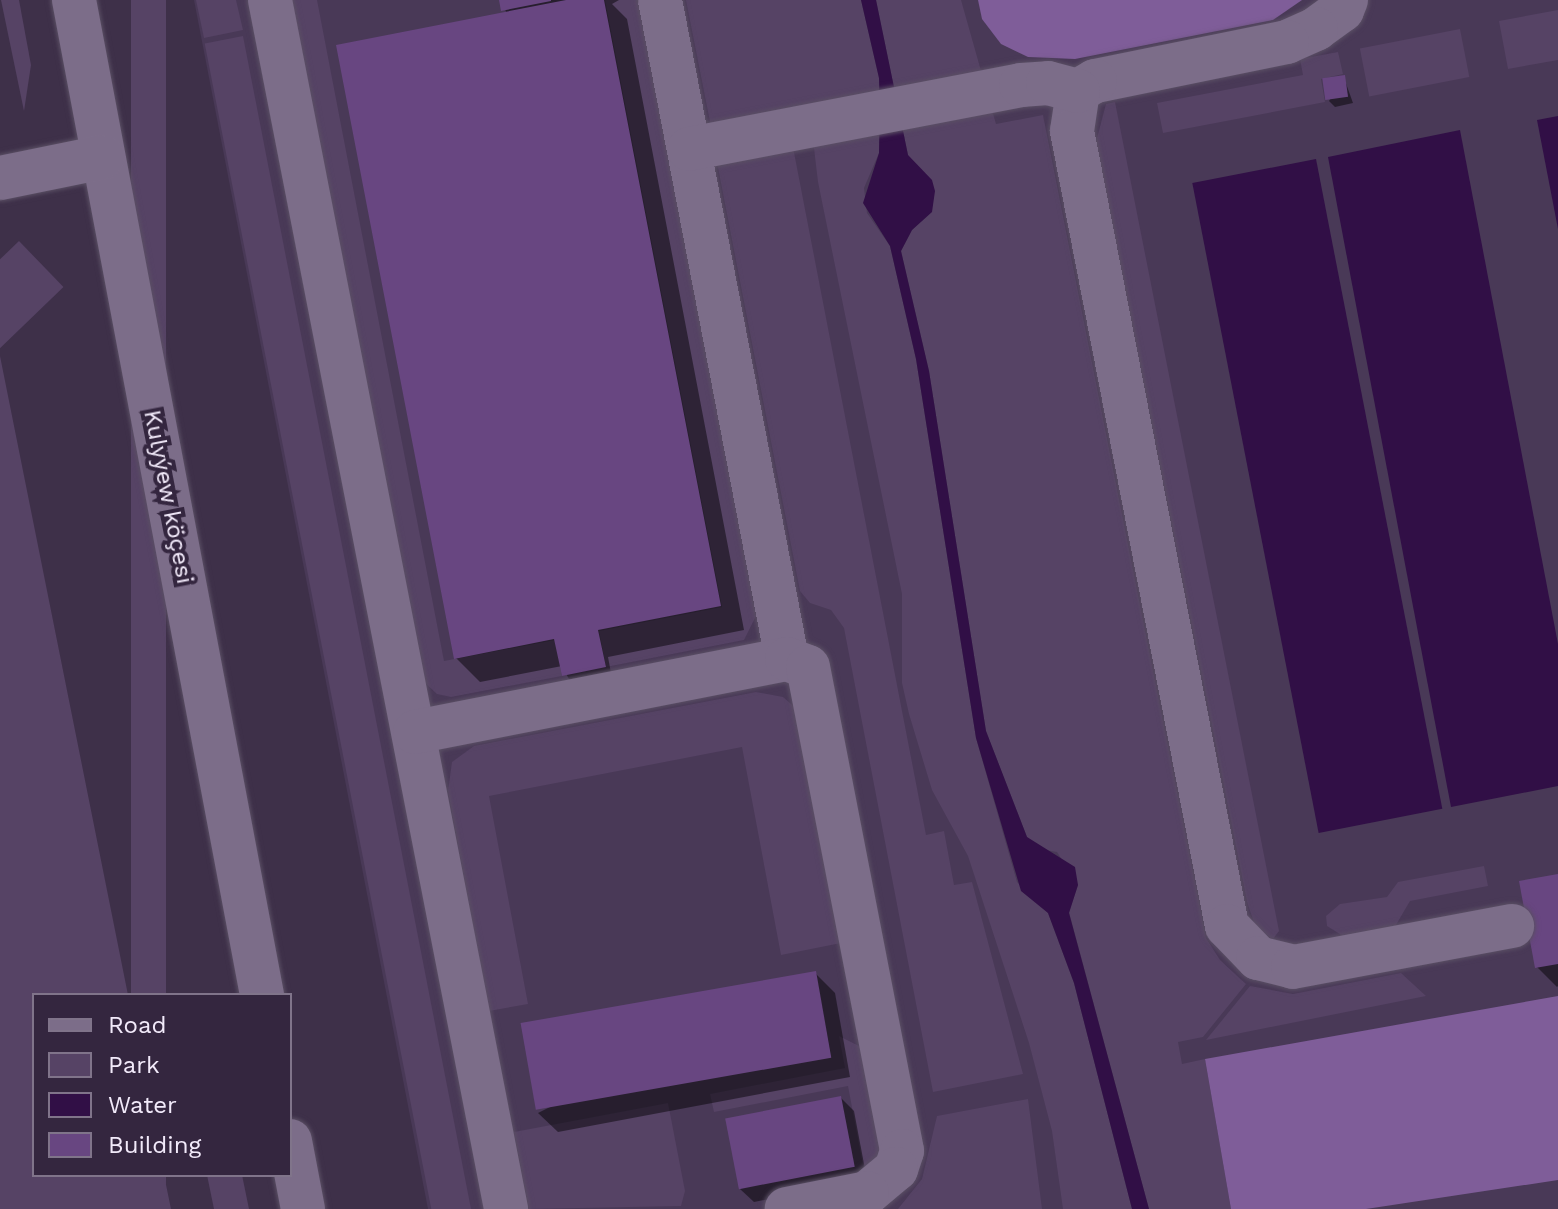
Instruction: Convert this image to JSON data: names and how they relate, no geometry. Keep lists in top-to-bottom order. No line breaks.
{"streets":{"street":["Kulyýew köçesi"]},"legend":["Road","Park","Water","Building"]}
